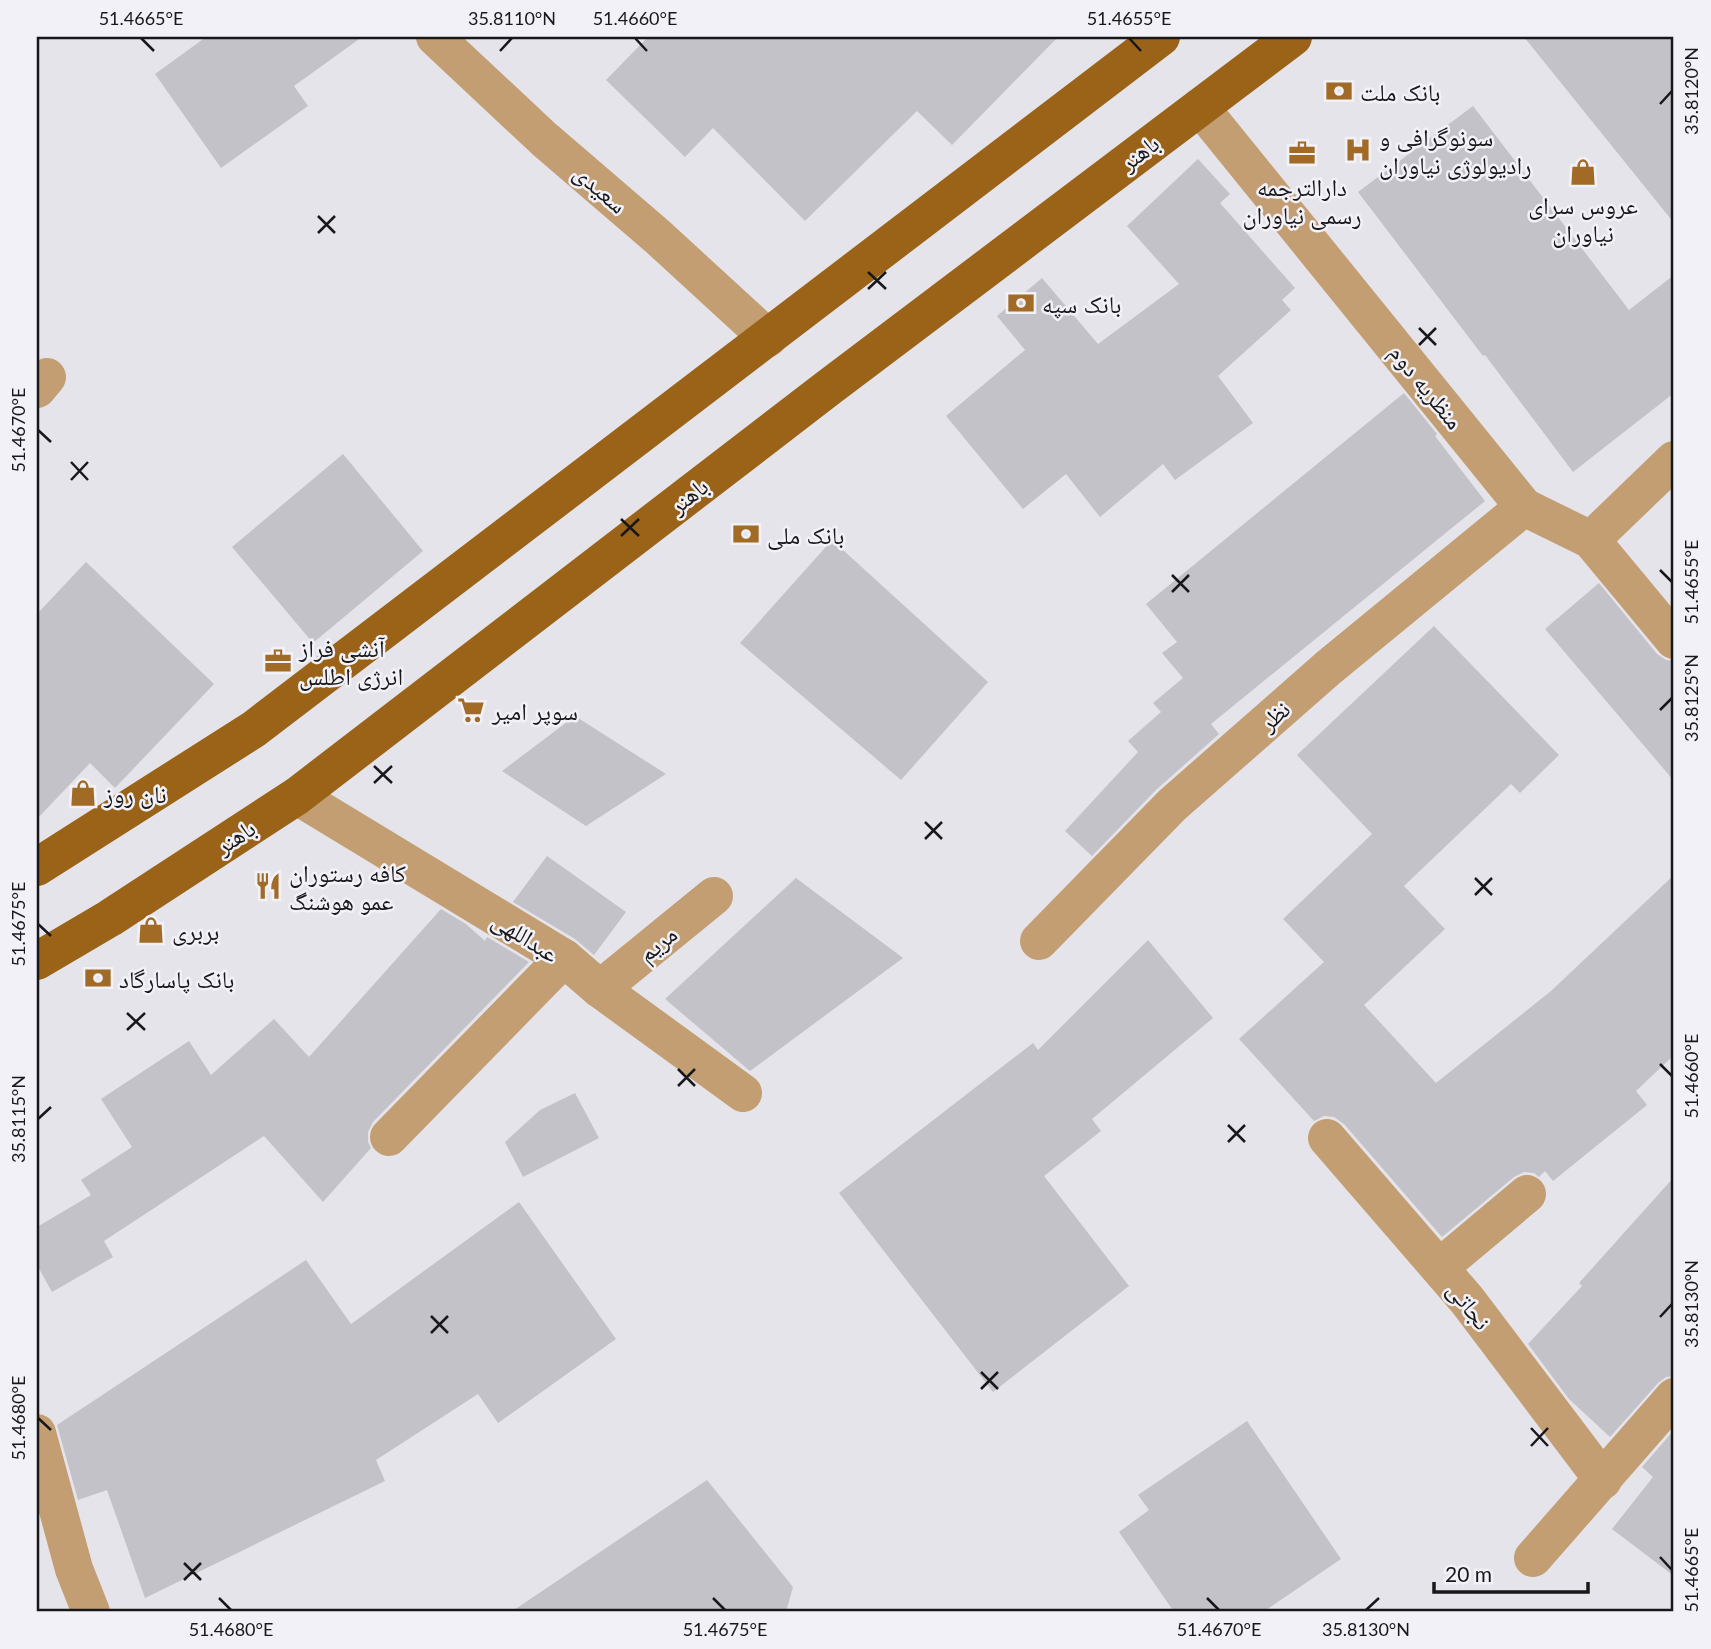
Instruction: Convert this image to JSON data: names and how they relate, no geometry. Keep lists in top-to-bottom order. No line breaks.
{"streets":{"main road":["باهنر"],"street":["سعیدی","منظریه دوم","نظر","عبداللهی","مریم","نجاتی"]},"crossings":[["باهنر","منظریه دوم"],["باهنر","عبداللهی"],["منظریه دوم","نظر"],["عبداللهی","مریم"]],"places":{"bank":["بانک ملت","بانک سپه","بانک ملی","بانک پاسارگاد"],"hospital":["سونوگرافی و رادیولوژی نیاوران"],"office":["دارالترجمه رسمی نیاوران","آنشی فراز انرژی اطلس"],"shop":["عروس سرای نیاوران","نان روز","بربری"],"supermarket":["سوپر امیر"],"restaurant":["کافه رستوران عمو هوشنگ"]},"scale_bar":"20 m","coordinates":["51.4665°E","35.8110°N","51.4660°E","51.4655°E","35.8120°N","51.4670°E","35.8125°N","51.4675°E","35.8115°N","35.8130°N","51.4680°E"]}
